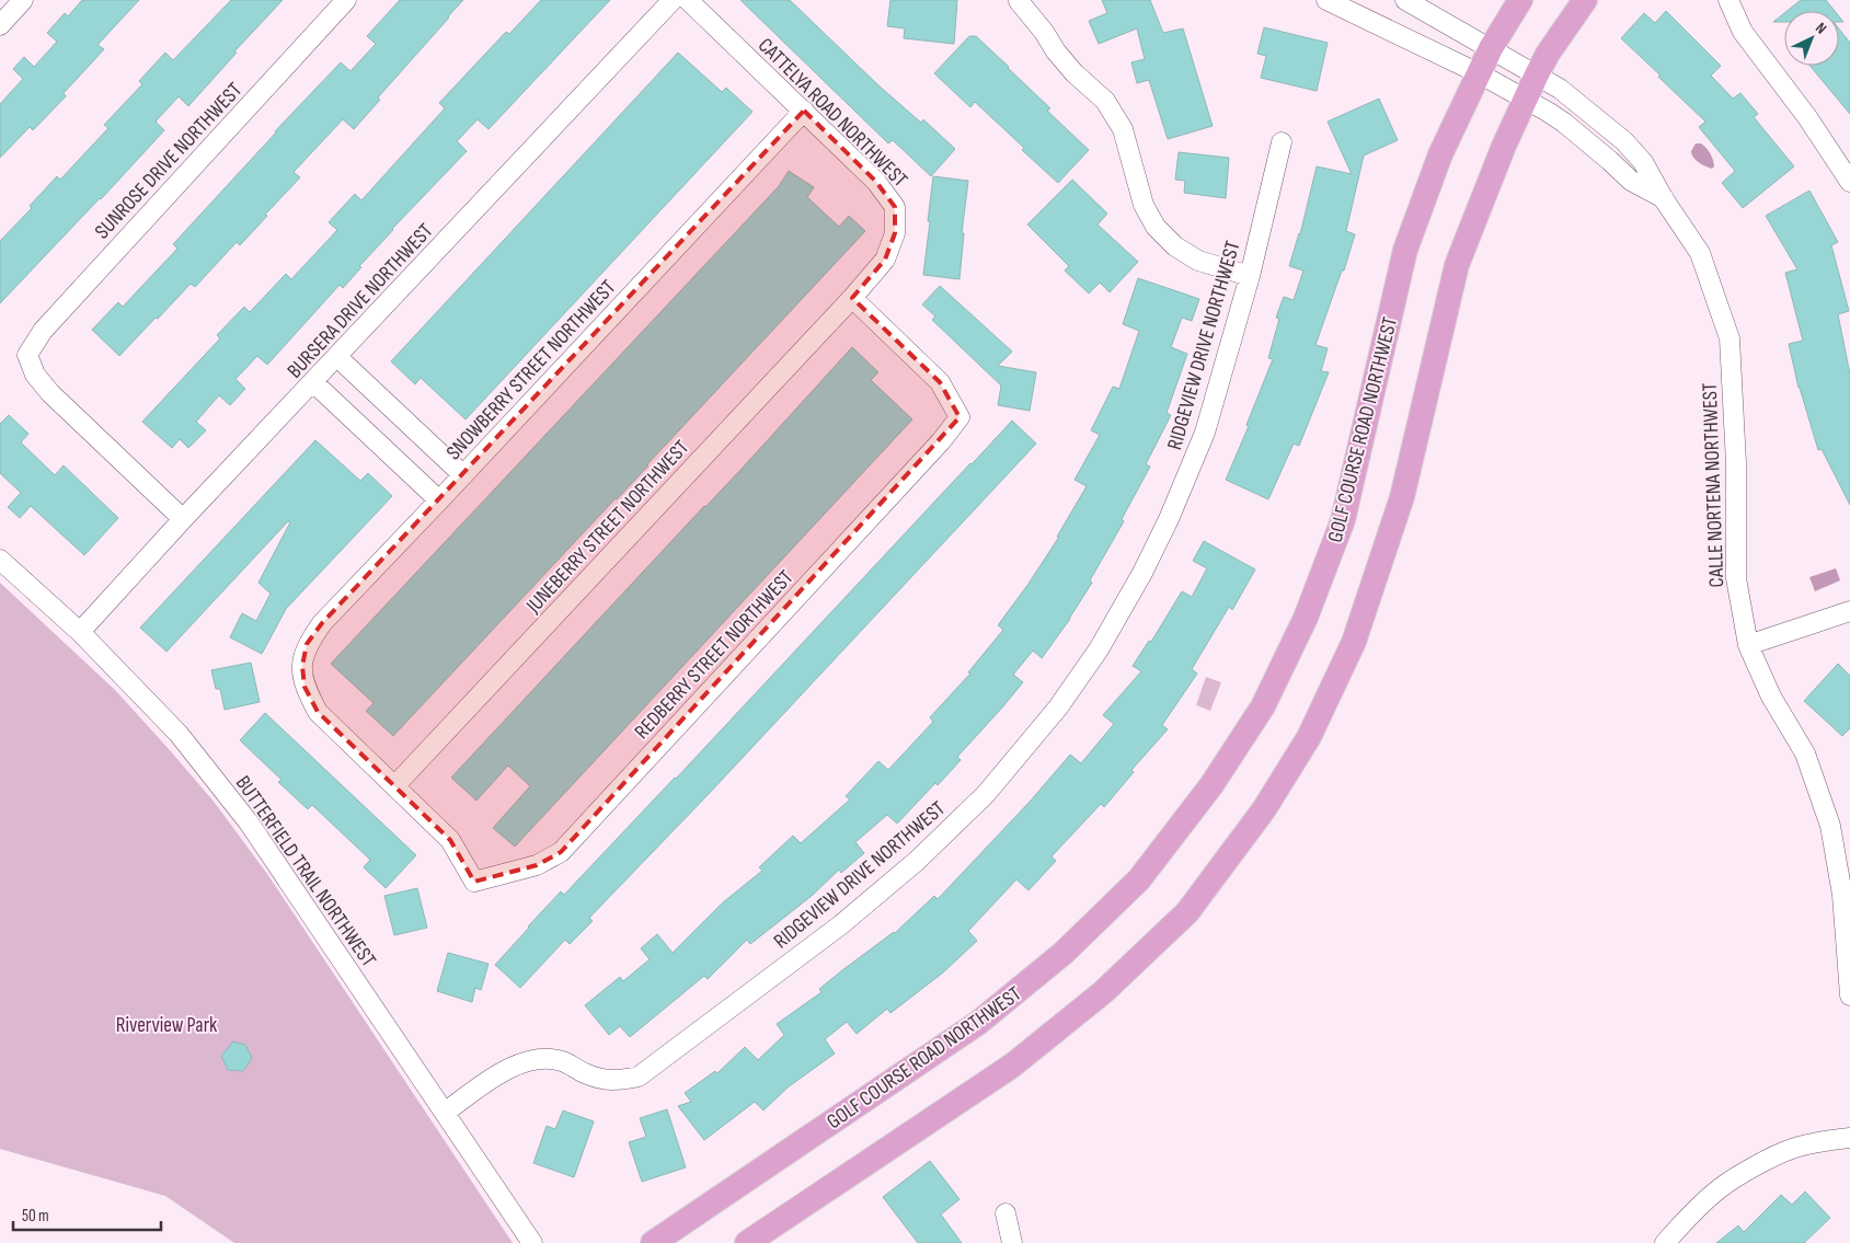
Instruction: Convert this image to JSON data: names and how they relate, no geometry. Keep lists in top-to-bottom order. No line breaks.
{"streets":{"main road":["GOLF COURSE ROAD NORTHWEST"],"street":["CATTELYA ROAD NORTHWEST","SUNROSE DRIVE NORTHWEST","BURSERA DRIVE NORTHWEST","RIDGEVIEW DRIVE NORTHWEST","SNOWBERRY STREET NORTHWEST","CALLE NORTENA NORTHWEST","JUNEBERRY STREET NORTHWEST","REDBERRY STREET NORTHWEST","BUTTERFIELD TRAIL NORTHWEST"]},"crossings":[["CATTELYA ROAD NORTHWEST","SNOWBERRY STREET NORTHWEST"],["CATTELYA ROAD NORTHWEST","JUNEBERRY STREET NORTHWEST"],["CATTELYA ROAD NORTHWEST","REDBERRY STREET NORTHWEST"],["SUNROSE DRIVE NORTHWEST","BURSERA DRIVE NORTHWEST"],["BURSERA DRIVE NORTHWEST","BUTTERFIELD TRAIL NORTHWEST"],["RIDGEVIEW DRIVE NORTHWEST","BUTTERFIELD TRAIL NORTHWEST"],["SNOWBERRY STREET NORTHWEST","JUNEBERRY STREET NORTHWEST"],["SNOWBERRY STREET NORTHWEST","REDBERRY STREET NORTHWEST"],["GOLF COURSE ROAD NORTHWEST","CALLE NORTENA NORTHWEST"],["JUNEBERRY STREET NORTHWEST","REDBERRY STREET NORTHWEST"]],"parks":["Riverview Park"],"scale_bar":"50 m","north":"top right"}
